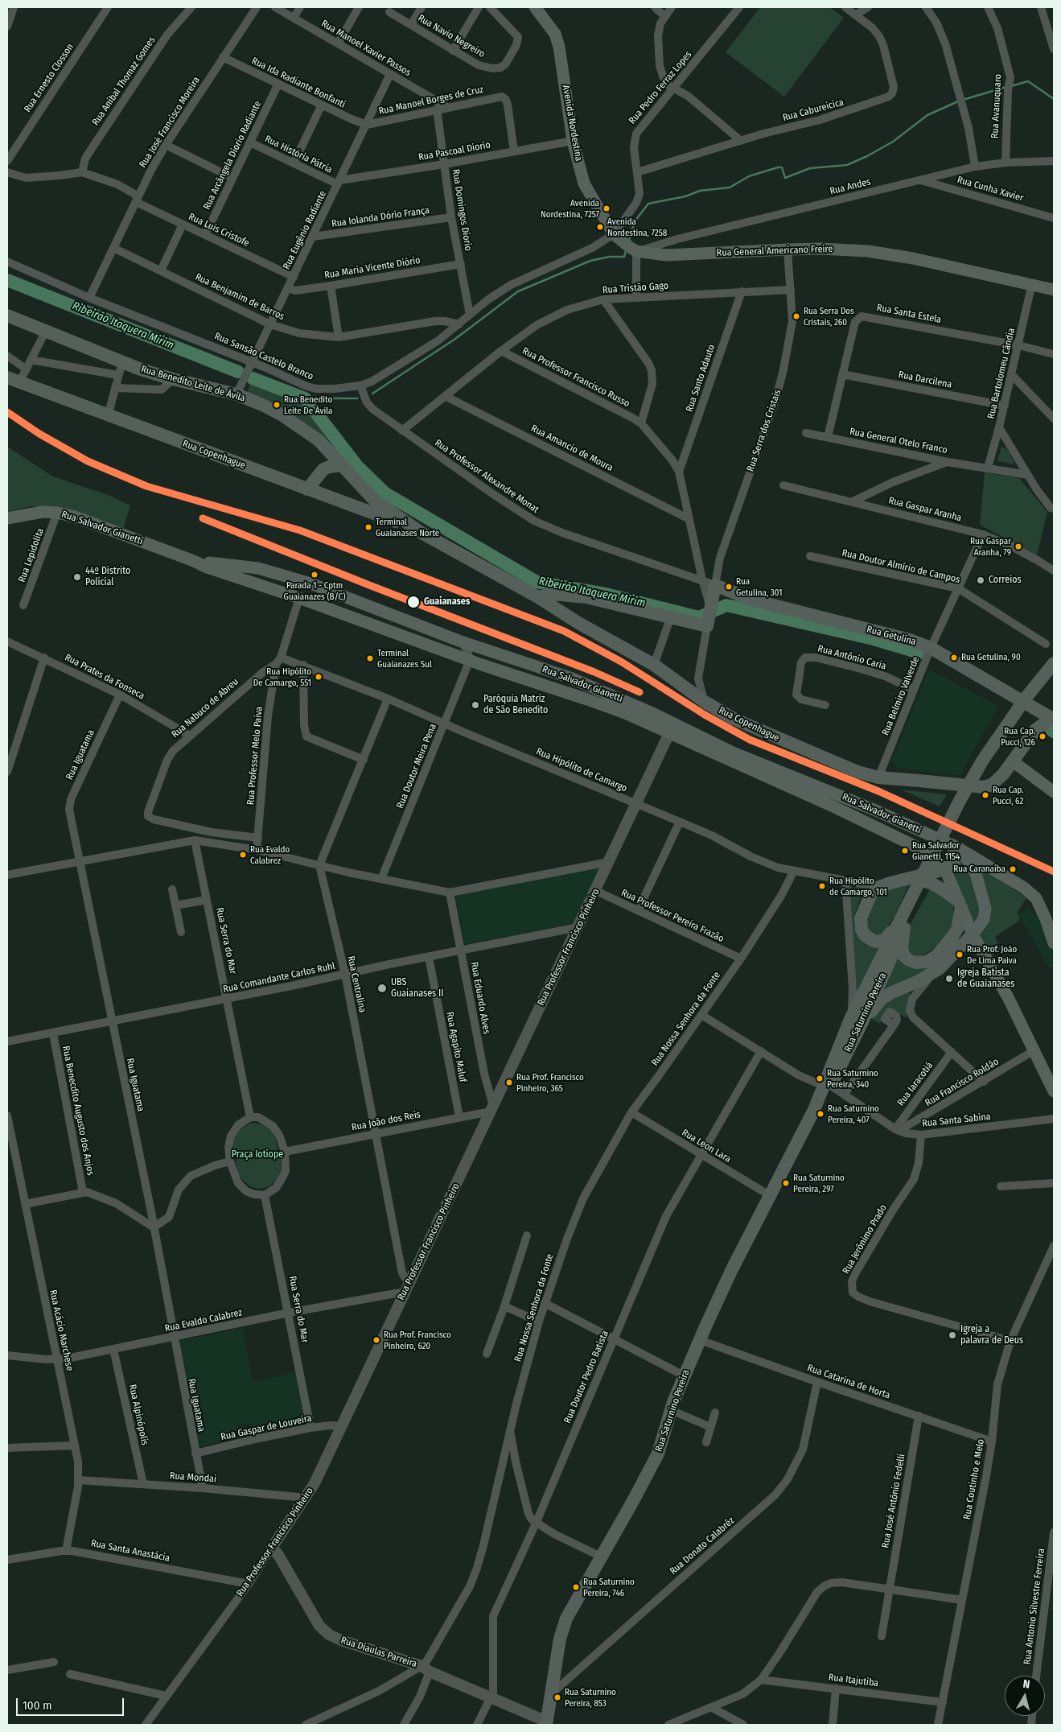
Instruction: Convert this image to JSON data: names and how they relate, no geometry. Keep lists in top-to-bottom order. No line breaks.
{"streets":{"main road":["Avenida Nordestina","Rua General Americano Freire","Rua Benedito Leite de Ávila","Rua Serra dos Cristais","Rua Copenhague","Rua Salvador Gianetti","Rua Getulina","Rua Saturnino Pereira"],"street":["Rua Navio Negreiro","Rua Manoel Xavier Passos","Rua Ernesto Closson","Rua Aníbal Thomaz Gomes","Rua Ida Radiante Bonfanti","Rua Pedro Ferraz Lopes","Rua Manoel Borges de Cruz","Rua Avanuquaro","Rua Cabureicica","Rua José Francisco Moreira","Rua Pascoal Diorio","Rua História Pátria","Rua Arcângela Diorio Radiante","Rua Andes","Rua Cunha Xavier","Rua Domingos Diorio","Rua Iolanda Dório França","Rua Luis Cristofe","Rua Eugênio Radiante","Rua Maria Vicente Diório","Rua Tristão Gago","Rua Benjamim de Barros","Rua Santa Estela","Rua Sansão Castelo Branco","Rua Bartolomeu Cândia","Rua Professor Francisco Russo","Rua Santo Adauto","Rua Darcilena","Rua General Otelo Franco","Rua Amancio de Moura","Rua Professor Alexandre Monat","Rua Gaspar Aranha","Rua Lepidolita","Rua Doutor Almírio de Campos","Rua Antônio Caria","Rua Prates da Fonseca","Rua Belmiro Valverde","Rua Nabuco de Abreu","Rua Iguatama","Rua Professor Melo Paiva","Rua Doutor Meira Pena","Rua Hipólito de Camargo","Rua Professor Pereira Frazão","Rua Serra do Mar","Rua Professor Francisco Pinheiro","Rua Comandante Carlos Ruhl","Rua Centralina","Rua Eduardo Alves","Rua Nossa Senhora da Fonte","Rua Agapito Maluf","Rua Francisco Roldão","Rua Iaracotiá","Rua Benecdito Augusto dos Anjos","Rua Santa Sabina","Rua João dos Reis","Rua Leon Lara","Rua Jerônimo Prado","Rua Evaldo Calabrez","Rua Acácio Marchese","Rua Doutor Pedro Batista","Rua Catarina de Horta","Rua Alpinópolis","Rua Gaspar de Louveira","Rua Mondai","Rua Coutinho e Melo","Rua José Antônio Fedelli","Rua Donato Calabrêz","Rua Santa Anastácia","Rua Antonio Silvestre Ferreira","Rua Diaulas Parreira","Rua Itajutiba"]},"crossings":[["Rua Manoel Xavier Passos","Rua Manoel Borges de Cruz"],["Rua Manoel Xavier Passos","Rua Eugênio Radiante"],["Rua Aníbal Thomaz Gomes","Rua Luis Cristofe"],["Rua Ida Radiante Bonfanti","Rua Manoel Borges de Cruz"],["Rua Ida Radiante Bonfanti","Rua José Francisco Moreira"],["Rua Ida Radiante Bonfanti","Rua Arcângela Diorio Radiante"],["Rua Ida Radiante Bonfanti","Rua Eugênio Radiante"],["Rua Pedro Ferraz Lopes","Rua Cabureicica"],["Rua Pedro Ferraz Lopes","Avenida Nordestina"],["Rua Pedro Ferraz Lopes","Rua Sansão Castelo Branco"],["Rua Manoel Borges de Cruz","Rua Pascoal Diorio"],["Rua Manoel Borges de Cruz","Rua Domingos Diorio"],["Rua Manoel Borges de Cruz","Rua Eugênio Radiante"],["Rua Avanuquaro","Rua Andes"],["Rua José Francisco Moreira","Rua Luis Cristofe"],["Rua José Francisco Moreira","Rua Benjamim de Barros"],["Rua José Francisco Moreira","Rua Sansão Castelo Branco"],["Avenida Nordestina","Rua Pascoal Diorio"],["Avenida Nordestina","Rua General Americano Freire"],["Avenida Nordestina","Rua Sansão Castelo Branco"],["Rua Pascoal Diorio","Rua História Pátria"],["Rua Pascoal Diorio","Rua Domingos Diorio"],["Rua Pascoal Diorio","Rua Eugênio Radiante"],["Rua História Pátria","Rua Arcângela Diorio Radiante"],["Rua História Pátria","Rua Eugênio Radiante"],["Rua Arcângela Diorio Radiante","Rua Luis Cristofe"],["Rua Andes","Rua Cunha Xavier"],["Rua Andes","Rua General Americano Freire"],["Rua Domingos Diorio","Rua Iolanda Dório França"],["Rua Domingos Diorio","Rua Maria Vicente Diório"],["Rua Domingos Diorio","Rua Sansão Castelo Branco"],["Rua Iolanda Dório França","Rua Eugênio Radiante"],["Rua Luis Cristofe","Rua Eugênio Radiante"],["Rua Eugênio Radiante","Rua Maria Vicente Diório"],["Rua Eugênio Radiante","Rua Benjamim de Barros"],["Rua Eugênio Radiante","Rua Sansão Castelo Branco"],["Rua Eugênio Radiante","Rua Benedito Leite de Ávila"],["Rua General Americano Freire","Rua Bartolomeu Cândia"],["Rua General Americano Freire","Rua Serra dos Cristais"],["Rua Tristão Gago","Rua Professor Francisco Russo"],["Rua Tristão Gago","Rua Santo Adauto"],["Rua Tristão Gago","Rua Serra dos Cristais"],["Rua Tristão Gago","Rua Amancio de Moura"],["Rua Tristão Gago","Rua Professor Alexandre Monat"],["Rua Benjamim de Barros","Rua Sansão Castelo Branco"],["Rua Santa Estela","Rua Bartolomeu Cândia"],["Rua Santa Estela","Rua Darcilena"],["Rua Santa Estela","Rua General Otelo Franco"],["Rua Sansão Castelo Branco","Rua Professor Alexandre Monat"],["Rua Bartolomeu Cândia","Rua Darcilena"],["Rua Bartolomeu Cândia","Rua General Otelo Franco"],["Rua Professor Francisco Russo","Rua Santo Adauto"],["Rua Benedito Leite de Ávila","Rua Copenhague"],["Rua Serra dos Cristais","Rua Professor Alexandre Monat"],["Rua Serra dos Cristais","Rua Getulina"],["Rua Copenhague","Rua Belmiro Valverde"],["Rua Professor Alexandre Monat","Rua Getulina"],["Rua Gaspar Aranha","Rua Belmiro Valverde"],["Rua Salvador Gianetti","Rua Lepidolita"],["Rua Salvador Gianetti","Rua Professor Melo Paiva"],["Rua Salvador Gianetti","Rua Doutor Meira Pena"],["Rua Salvador Gianetti","Rua Professor Francisco Pinheiro"],["Rua Doutor Almírio de Campos","Rua Belmiro Valverde"],["Rua Getulina","Rua Belmiro Valverde"],["Rua Antônio Caria","Rua Belmiro Valverde"],["Rua Prates da Fonseca","Rua Nabuco de Abreu"],["Rua Prates da Fonseca","Rua Iguatama"],["Rua Nabuco de Abreu","Rua Professor Melo Paiva"],["Rua Nabuco de Abreu","Rua Hipólito de Camargo"],["Rua Iguatama","Rua Comandante Carlos Ruhl"],["Rua Iguatama","Rua Evaldo Calabrez"],["Rua Iguatama","Rua Gaspar de Louveira"],["Rua Iguatama","Rua Mondai"],["Rua Professor Melo Paiva","Rua Hipólito de Camargo"],["Rua Doutor Meira Pena","Rua Hipólito de Camargo"],["Rua Hipólito de Camargo","Rua Professor Francisco Pinheiro"],["Rua Hipólito de Camargo","Rua Saturnino Pereira"],["Rua Hipólito de Camargo","Rua Nossa Senhora da Fonte"],["Rua Professor Pereira Frazão","Rua Professor Francisco Pinheiro"],["Rua Professor Pereira Frazão","Rua Nossa Senhora da Fonte"],["Rua Serra do Mar","Rua Comandante Carlos Ruhl"],["Rua Serra do Mar","Rua João dos Reis"],["Rua Serra do Mar","Rua Evaldo Calabrez"],["Rua Serra do Mar","Rua Gaspar de Louveira"],["Rua Professor Francisco Pinheiro","Rua Comandante Carlos Ruhl"],["Rua Professor Francisco Pinheiro","Rua Centralina"],["Rua Professor Francisco Pinheiro","Rua Eduardo Alves"],["Rua Professor Francisco Pinheiro","Rua João dos Reis"],["Rua Professor Francisco Pinheiro","Rua Evaldo Calabrez"],["Rua Professor Francisco Pinheiro","Rua Gaspar de Louveira"],["Rua Professor Francisco Pinheiro","Rua Mondai"],["Rua Professor Francisco Pinheiro","Rua Santa Anastácia"],["Rua Professor Francisco Pinheiro","Rua Diaulas Parreira"],["Rua Comandante Carlos Ruhl","Rua Centralina"],["Rua Comandante Carlos Ruhl","Rua Eduardo Alves"],["Rua Comandante Carlos Ruhl","Rua Agapito Maluf"],["Rua Comandante Carlos Ruhl","Rua Benecdito Augusto dos Anjos"],["Rua Centralina","Rua João dos Reis"],["Rua Centralina","Rua Evaldo Calabrez"],["Rua Eduardo Alves","Rua João dos Reis"],["Rua Saturnino Pereira","Rua Santa Sabina"],["Rua Saturnino Pereira","Rua Leon Lara"],["Rua Saturnino Pereira","Rua Catarina de Horta"],["Rua Saturnino Pereira","Rua Donato Calabrêz"],["Rua Saturnino Pereira","Rua Diaulas Parreira"],["Rua Nossa Senhora da Fonte","Rua Santa Sabina"],["Rua Nossa Senhora da Fonte","Rua Leon Lara"],["Rua Nossa Senhora da Fonte","Rua Diaulas Parreira"],["Rua Agapito Maluf","Rua João dos Reis"],["Rua Francisco Roldão","Rua Iaracotiá"],["Rua Francisco Roldão","Rua Santa Sabina"],["Rua Iaracotiá","Rua Santa Sabina"],["Rua Santa Sabina","Rua Jerônimo Prado"],["Rua Santa Sabina","Rua Doutor Pedro Batista"],["Rua Leon Lara","Rua Doutor Pedro Batista"],["Rua Jerônimo Prado","Rua Coutinho e Melo"],["Rua Evaldo Calabrez","Rua Acácio Marchese"],["Rua Evaldo Calabrez","Rua Alpinópolis"],["Rua Acácio Marchese","Rua Mondai"],["Rua Acácio Marchese","Rua Santa Anastácia"],["Rua Doutor Pedro Batista","Rua Diaulas Parreira"],["Rua Catarina de Horta","Rua Coutinho e Melo"],["Rua Catarina de Horta","Rua José Antônio Fedelli"],["Rua Catarina de Horta","Rua Donato Calabrêz"],["Rua Alpinópolis","Rua Mondai"],["Rua Coutinho e Melo","Rua Itajutiba"]],"water":["Ribeirão Itaquera Mirim"],"parks":["Praça Iotiope"],"places":["Avenida Nordestina, 7257","Avenida Nordestina, 7258","Rua Serra Dos Cristais, 260","Rua Benedito Leite De Ávila","Terminal Guaianases Norte","Rua Gaspar Aranha, 79","Parada 1 - Cptm Guaianazes (B/C)","44º Distrito Policial","Correios","Rua Getulina, 301","Guaianases","Rua Getulina, 90","Terminal Guaianazes Sul","Rua Hipólito De Camargo, 551","Paróquia Matriz de São Benedito","Rua Cap. Pucci, 126","Rua Cap. Pucci, 62","Rua Salvador Gianetti, 1154","Rua Evaldo Calabrez","Rua Caranaíba","Rua Hipólito de Camargo, 101","Rua Prof. João De Lima Paiva","Igreja Batista de Guaianases","UBS Guaianases II","Rua Saturnino Pereira, 340","Rua Prof. Francisco Pinheiro, 365","Rua Saturnino Pereira, 407","Rua Saturnino Pereira, 297","Igreja a palavra de Deus","Rua Prof. Francisco Pinheiro, 620","Rua Saturnino Pereira, 746","Rua Saturnino Pereira, 853"],"scale_bar":"100 m","north":"top"}
